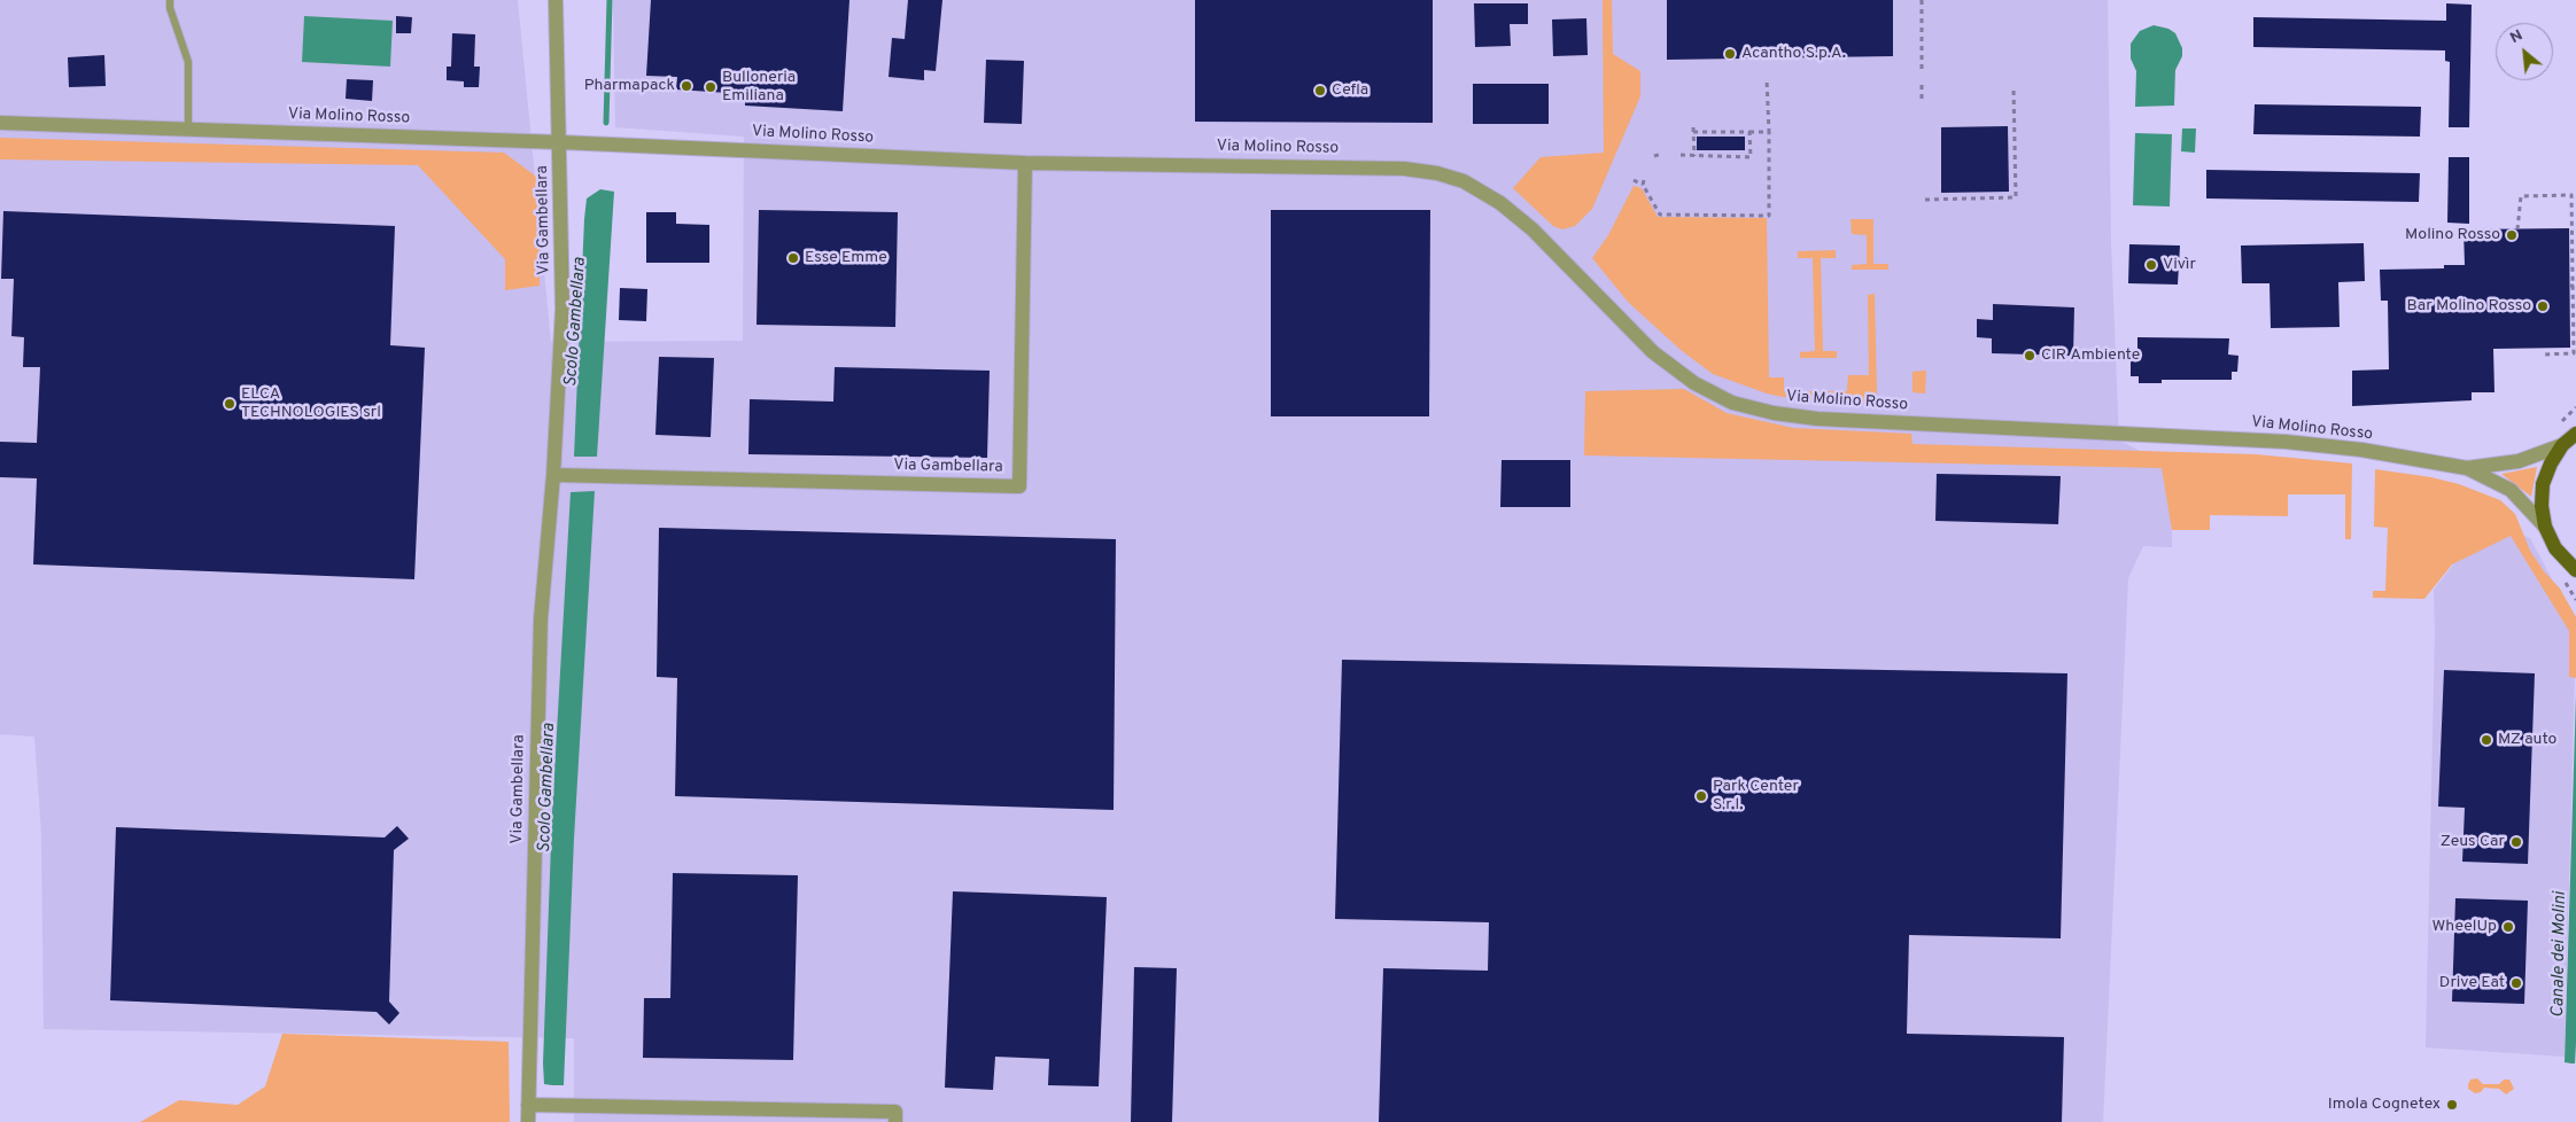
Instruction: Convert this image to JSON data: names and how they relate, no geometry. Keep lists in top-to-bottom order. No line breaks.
{"streets":{"street":["Via Molino Rosso","Via Gambellara"]},"crossings":[["Via Molino Rosso","Via Gambellara"]],"water":["Scolo Gambellara","Canale dei Molini"],"places":["Acantho S.p.A.","Pharmapack","Bulloneria Emiliana","Cefla","Molino Rosso","Esse Emme","Vivìr","Bar Molino Rosso","CIR Ambiente","ELCA TECHNOLOGIES srl","MZ auto","Park Center S.r.l.","Zeus Car","WheelUp","Drive Eat","Imola Cognetex"],"north":"top left"}
